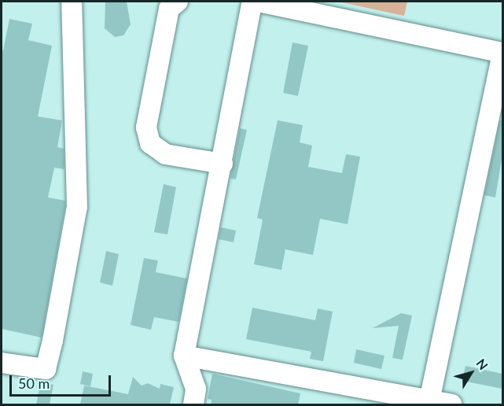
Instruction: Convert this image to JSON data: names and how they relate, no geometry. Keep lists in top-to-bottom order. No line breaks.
{"scale_bar":"50 m","north":"top right"}
